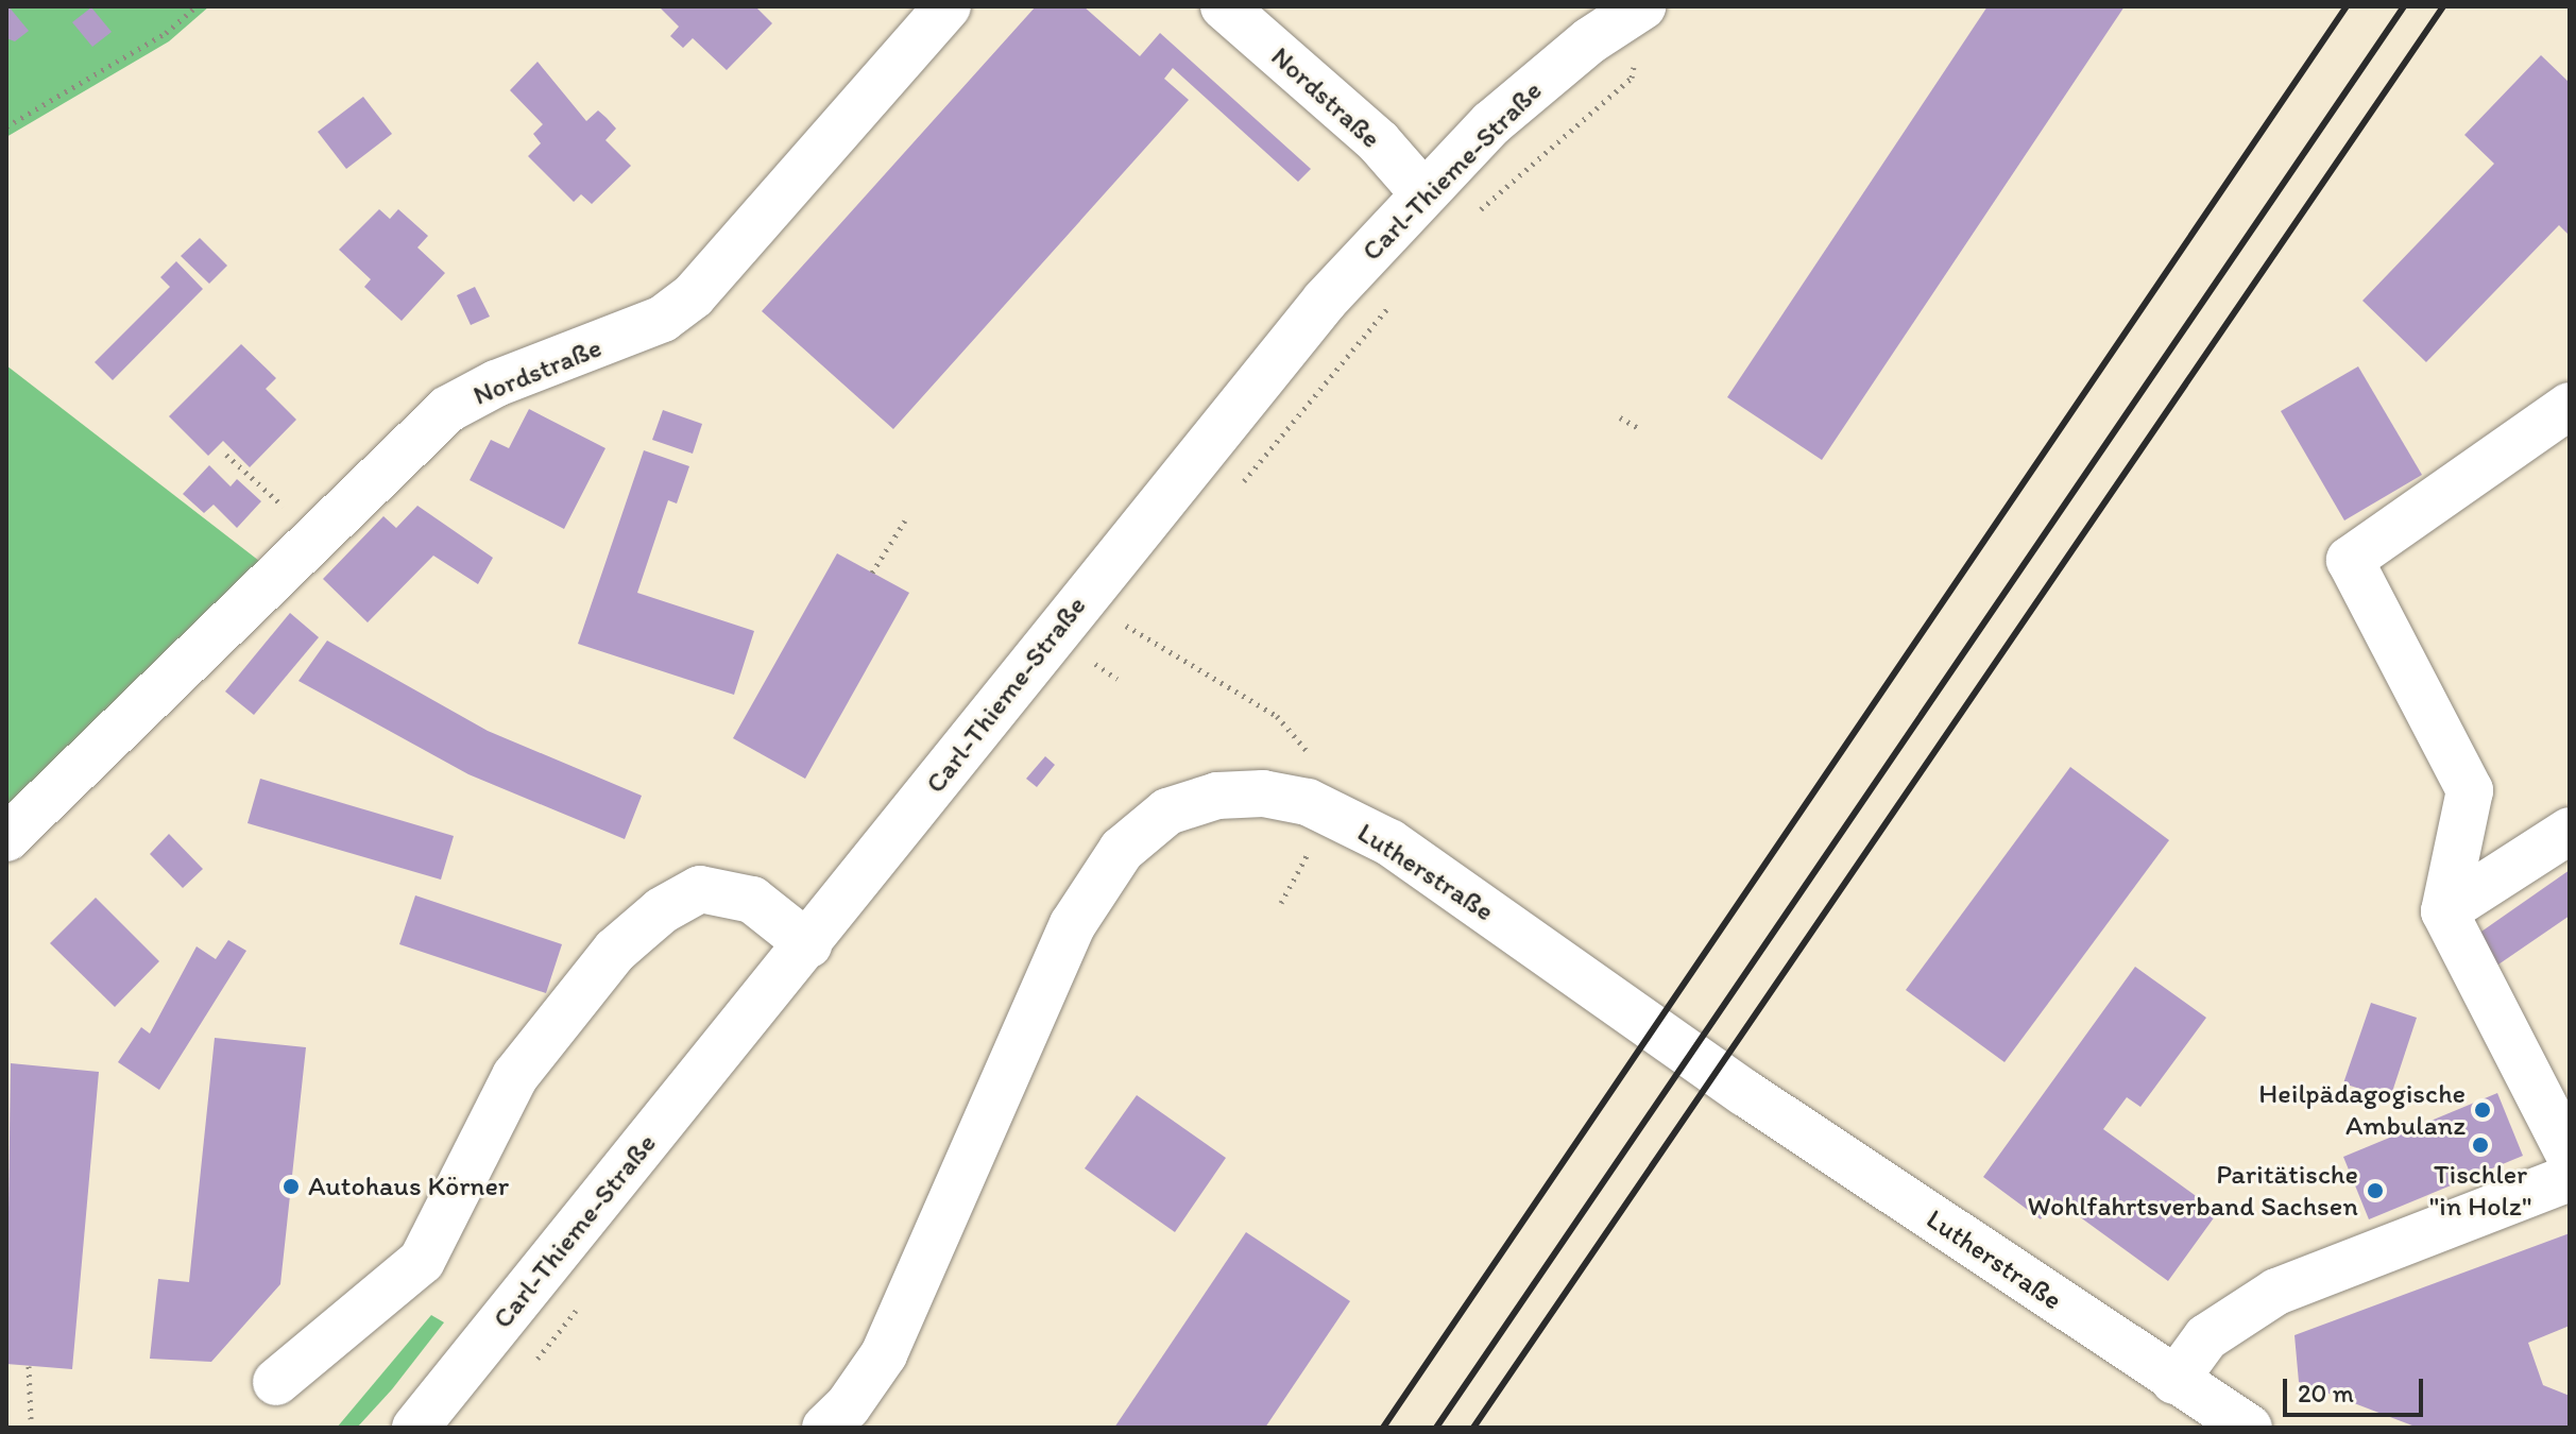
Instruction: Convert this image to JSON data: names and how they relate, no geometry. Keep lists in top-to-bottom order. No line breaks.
{"streets":{"main road":["Nordstraße","Carl-Thieme-Straße","Lutherstraße"]},"crossings":[["Nordstraße","Carl-Thieme-Straße"]],"places":["Heilpädagogische Ambulanz","Tischler \"in Holz\"","Autohaus Körner","Paritätische Wohlfahrtsverband Sachsen"],"scale_bar":"20 m"}
